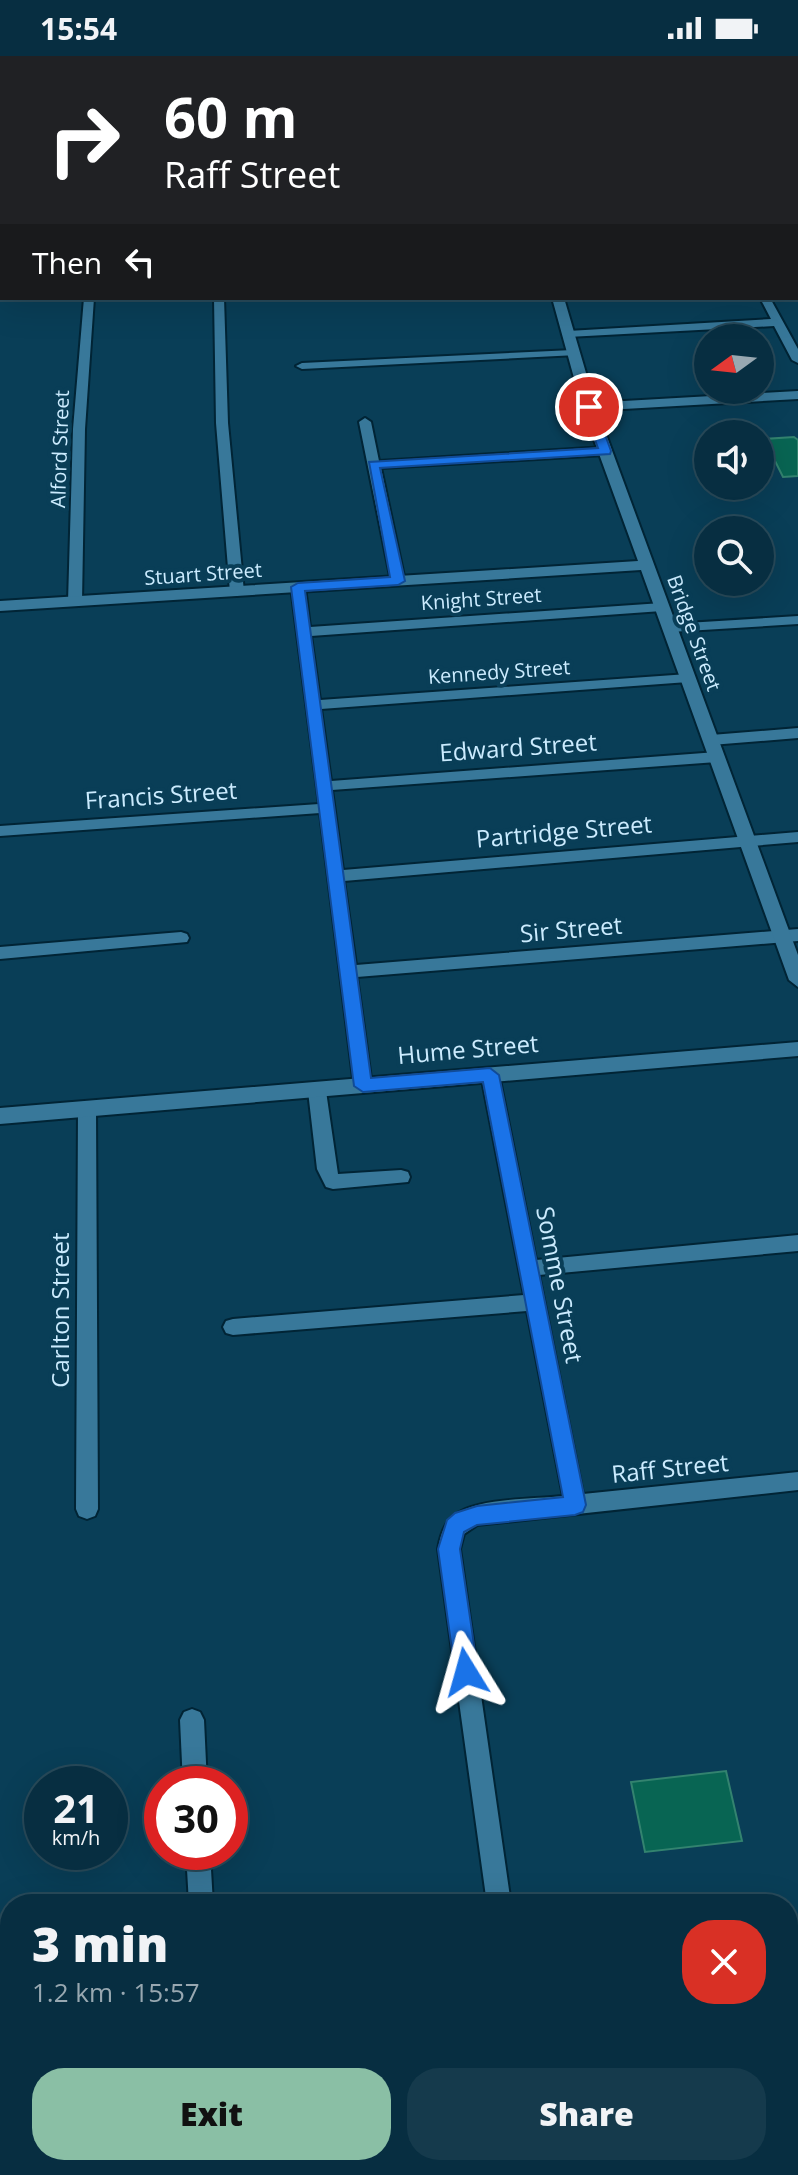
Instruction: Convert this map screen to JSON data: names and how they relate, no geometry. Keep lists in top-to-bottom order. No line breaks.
{"streets":{"street":["Alford Street","Stuart Street","Knight Street","Bridge Street","Kennedy Street","Edward Street","Francis Street","Partridge Street","Sir Street","Hume Street","Somme Street","Carlton Street","Raff Street"]},"crossings":[["Alford Street","Stuart Street"],["Stuart Street","Bridge Street"],["Knight Street","Bridge Street"],["Bridge Street","Kennedy Street"],["Bridge Street","Edward Street"],["Bridge Street","Partridge Street"],["Bridge Street","Sir Street"],["Hume Street","Somme Street"],["Hume Street","Carlton Street"],["Somme Street","Raff Street"]],"north":"left","page":{"status":"15:54","turn":["60 m","Raff Street"],"then":"Then","speed":"21 km/h","limit":"30","heading":["3 min","1.2 km · 15:57"],"buttons":["Exit","Share"]}}
